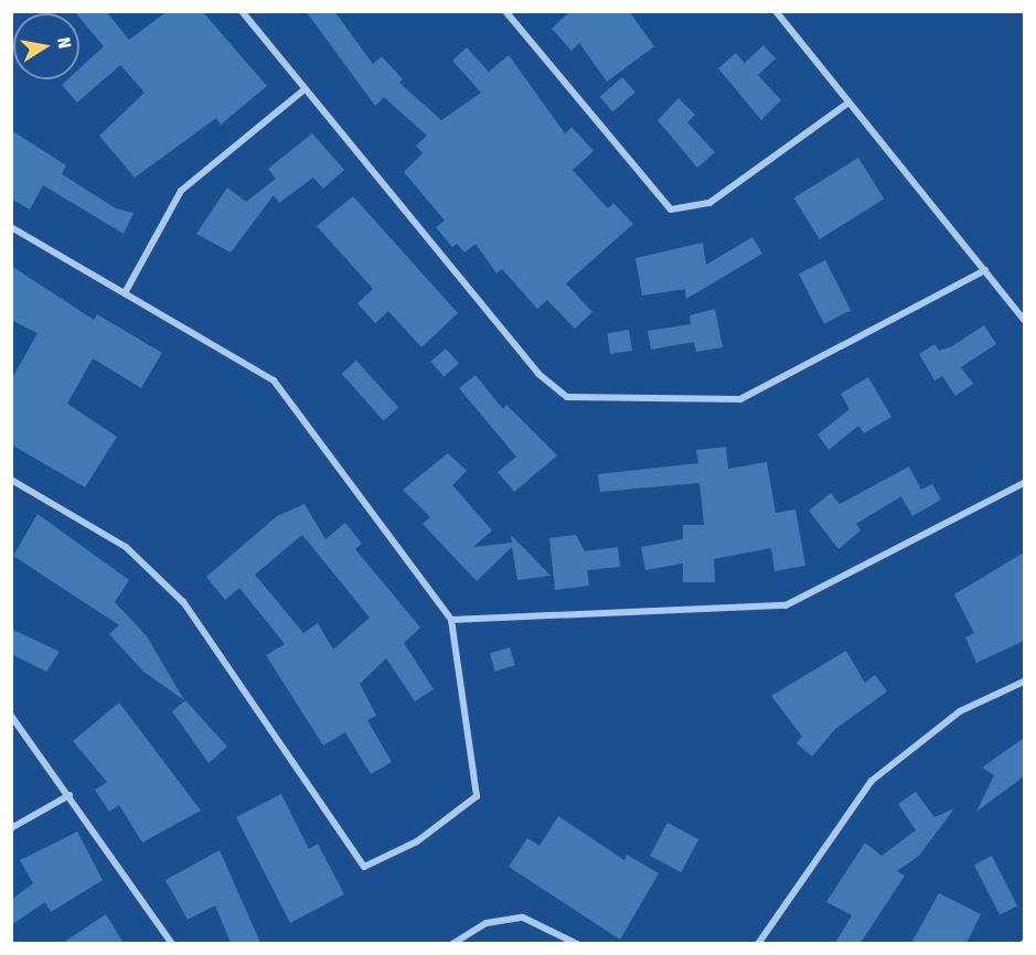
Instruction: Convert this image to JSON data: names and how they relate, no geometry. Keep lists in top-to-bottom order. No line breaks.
{"north":"right"}
